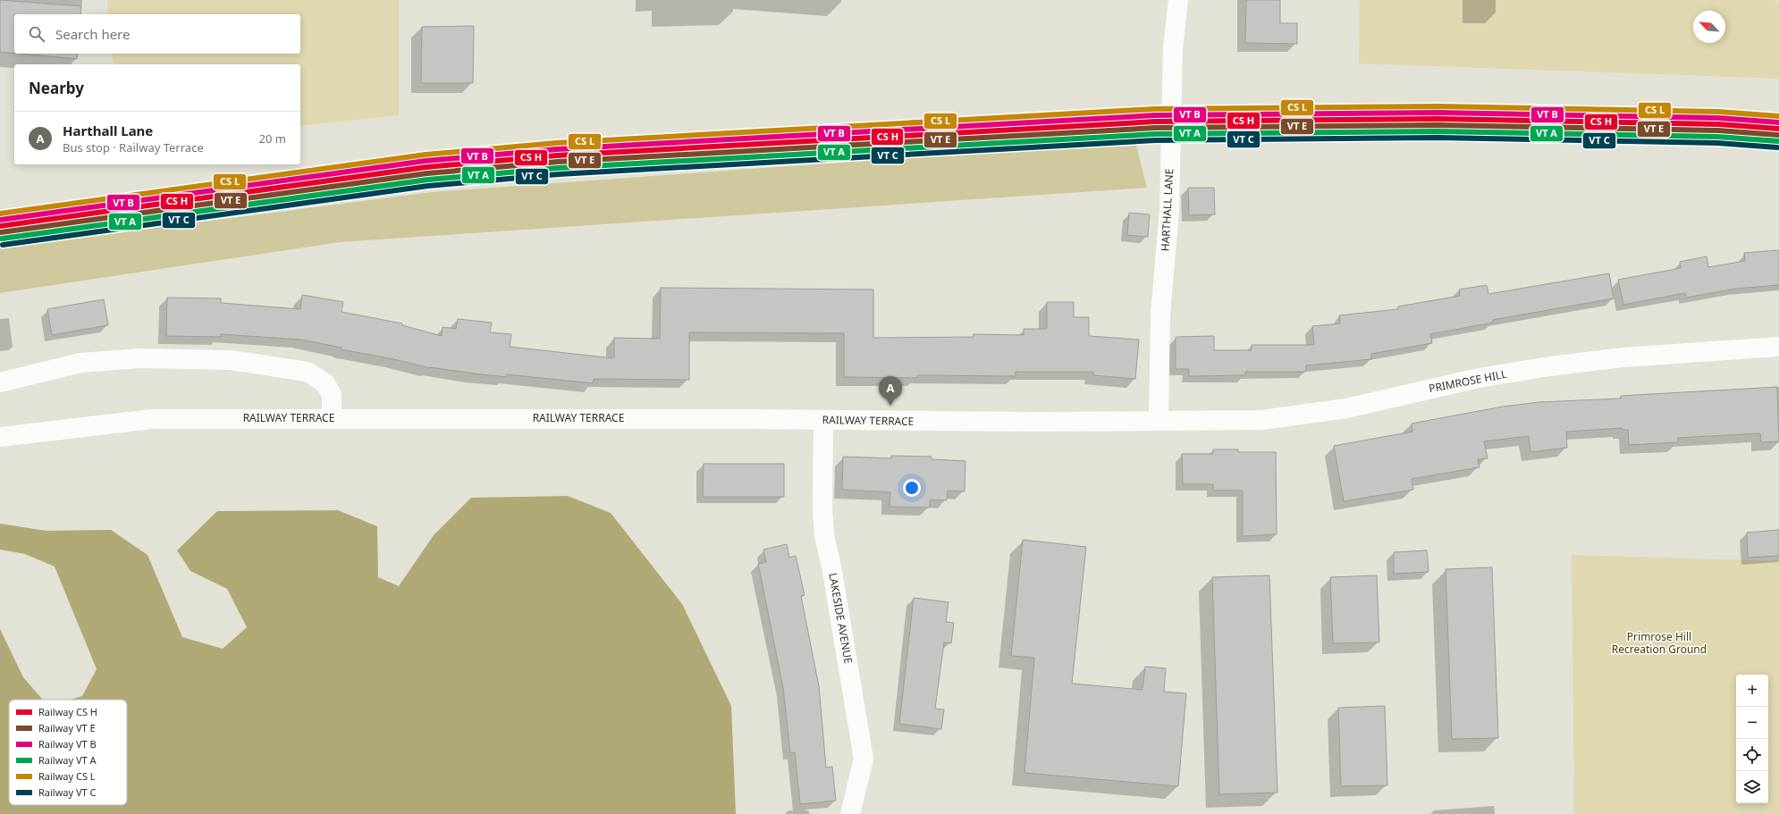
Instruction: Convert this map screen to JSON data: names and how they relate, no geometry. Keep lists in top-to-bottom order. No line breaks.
{"streets":{"street":["HARTHALL LANE","PRIMROSE HILL","RAILWAY TERRACE","LAKESIDE AVENUE"]},"crossings":[["HARTHALL LANE","PRIMROSE HILL"],["HARTHALL LANE","RAILWAY TERRACE"],["PRIMROSE HILL","RAILWAY TERRACE"],["RAILWAY TERRACE","LAKESIDE AVENUE"]],"parks":["Primrose Hill Recreation Ground"],"legend":["Railway CS H","Railway VT E","Railway VT B","Railway VT A","Railway CS L","Railway VT C"],"north":"top left","page":{"search":"Search here","heading":"Nearby","list":[{"mark":"A","name":"Harthall Lane","note":"Bus stop · Railway Terrace","value":"20 m"}],"pins":"A","map_buttons":["+","−"]}}
